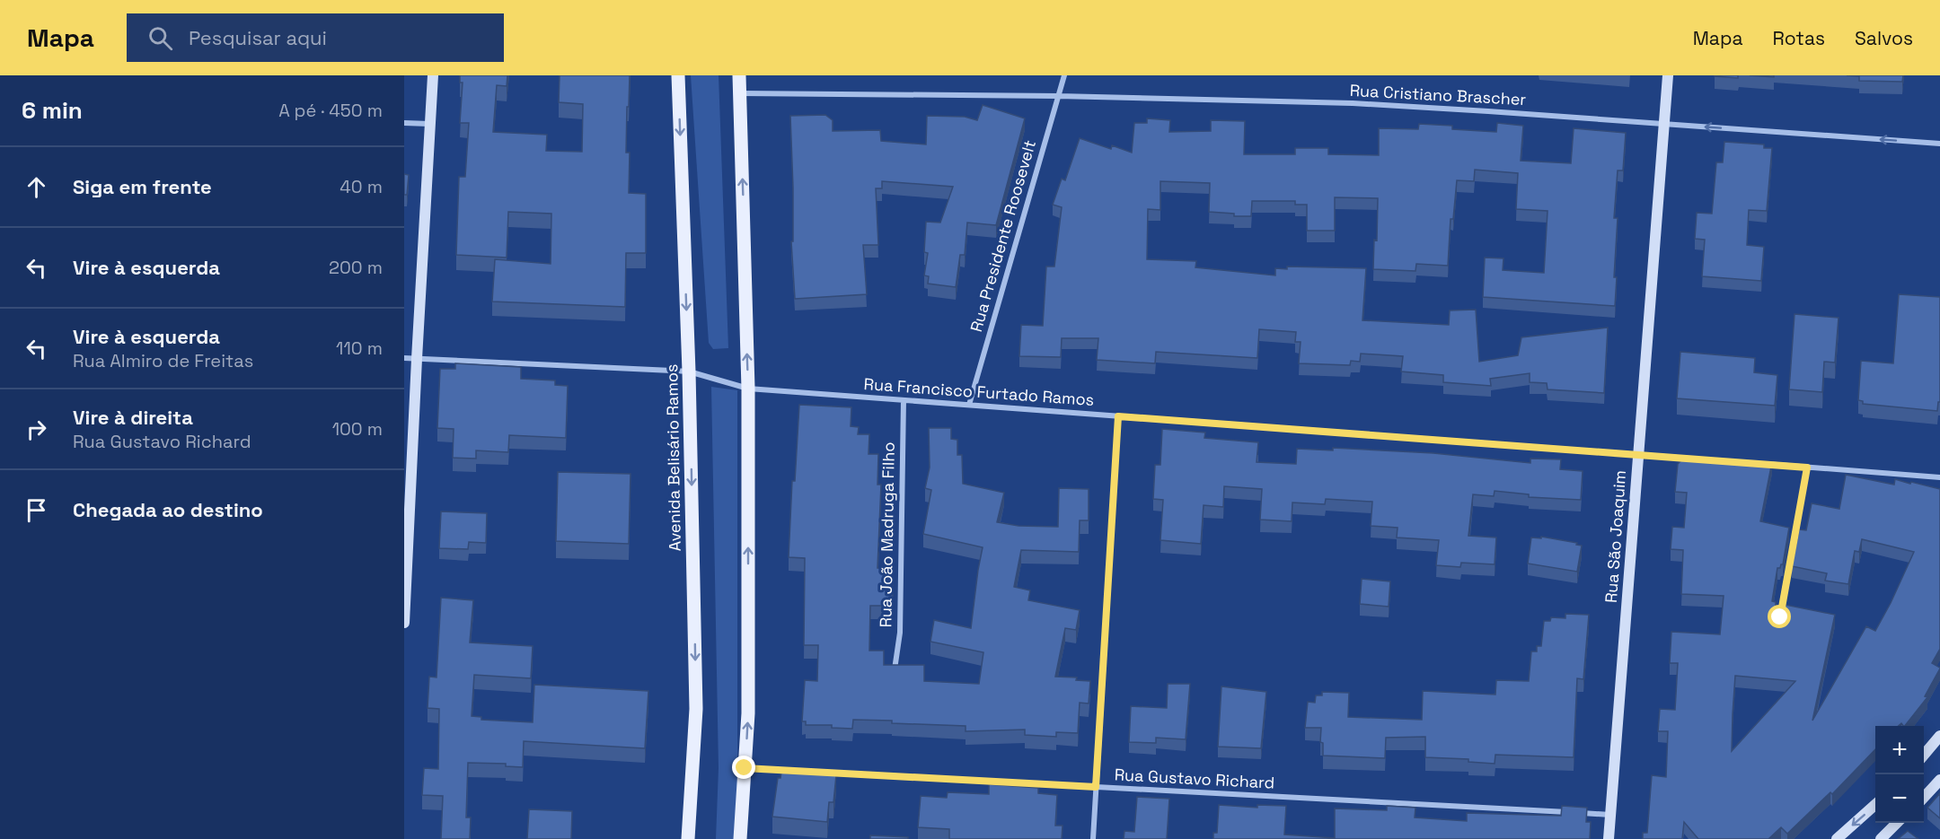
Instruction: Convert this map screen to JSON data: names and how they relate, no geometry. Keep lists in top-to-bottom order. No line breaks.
{"streets":{"main road":["Avenida Belisário Ramos"],"street":["Rua Cristiano Brascher","Rua Presidente Roosevelt","Rua Francisco Furtado Ramos","Rua João Madruga Filho","Rua São Joaquim","Rua Gustavo Richard"]},"crossings":[["Rua Cristiano Brascher","Rua Presidente Roosevelt"],["Rua Cristiano Brascher","Rua São Joaquim"],["Rua Presidente Roosevelt","Rua Francisco Furtado Ramos"],["Rua Francisco Furtado Ramos","Avenida Belisário Ramos"],["Rua Francisco Furtado Ramos","Rua João Madruga Filho"],["Rua Francisco Furtado Ramos","Rua São Joaquim"],["Rua São Joaquim","Rua Gustavo Richard"]],"page":{"header":"Mapa","search":"Pesquisar aqui","nav":["Mapa","Rotas","Salvos"],"heading":["6 min","A pé · 450 m"],"list":[["Siga em frente","40 m"],["Vire à esquerda","200 m"],["Vire à esquerda","Rua Almiro de Freitas","110 m"],["Vire à direita","Rua Gustavo Richard","100 m"],"Chegada ao destino"],"map_buttons":["+","−"]}}
